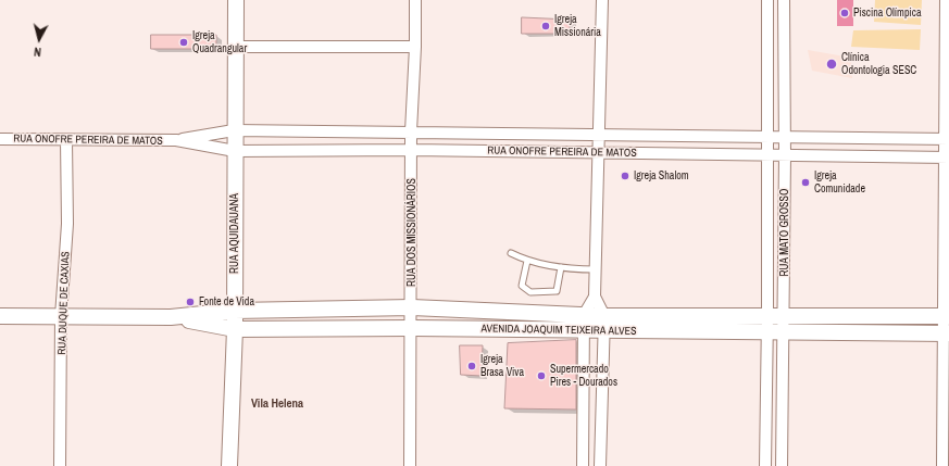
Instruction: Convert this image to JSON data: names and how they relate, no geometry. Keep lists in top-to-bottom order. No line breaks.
{"streets":{"main road":["RUA AQUIDAUANA","AVENIDA JOAQUIM TEIXEIRA ALVES"],"street":["RUA ONOFRE PEREIRA DE MATOS","RUA DOS MISSIONÁRIOS","RUA MATO GROSSO","RUA DUQUE DE CAXIAS"]},"crossings":[["RUA ONOFRE PEREIRA DE MATOS","RUA DOS MISSIONÁRIOS"],["RUA ONOFRE PEREIRA DE MATOS","RUA MATO GROSSO"],["RUA ONOFRE PEREIRA DE MATOS","RUA AQUIDAUANA"],["RUA ONOFRE PEREIRA DE MATOS","RUA DUQUE DE CAXIAS"],["RUA DOS MISSIONÁRIOS","AVENIDA JOAQUIM TEIXEIRA ALVES"],["RUA MATO GROSSO","AVENIDA JOAQUIM TEIXEIRA ALVES"],["RUA AQUIDAUANA","AVENIDA JOAQUIM TEIXEIRA ALVES"],["RUA DUQUE DE CAXIAS","AVENIDA JOAQUIM TEIXEIRA ALVES"]],"districts":["Vila Helena"],"places":["Piscina Olímpica","Igreja Missionária","Igreja Quadrangular","Clínica Odontologia SESC","Igreja Shalom","Igreja Comunidade","Fonte de Vida","Igreja Brasa Viva","Supermercado Pires - Dourados"],"north":"bottom"}
